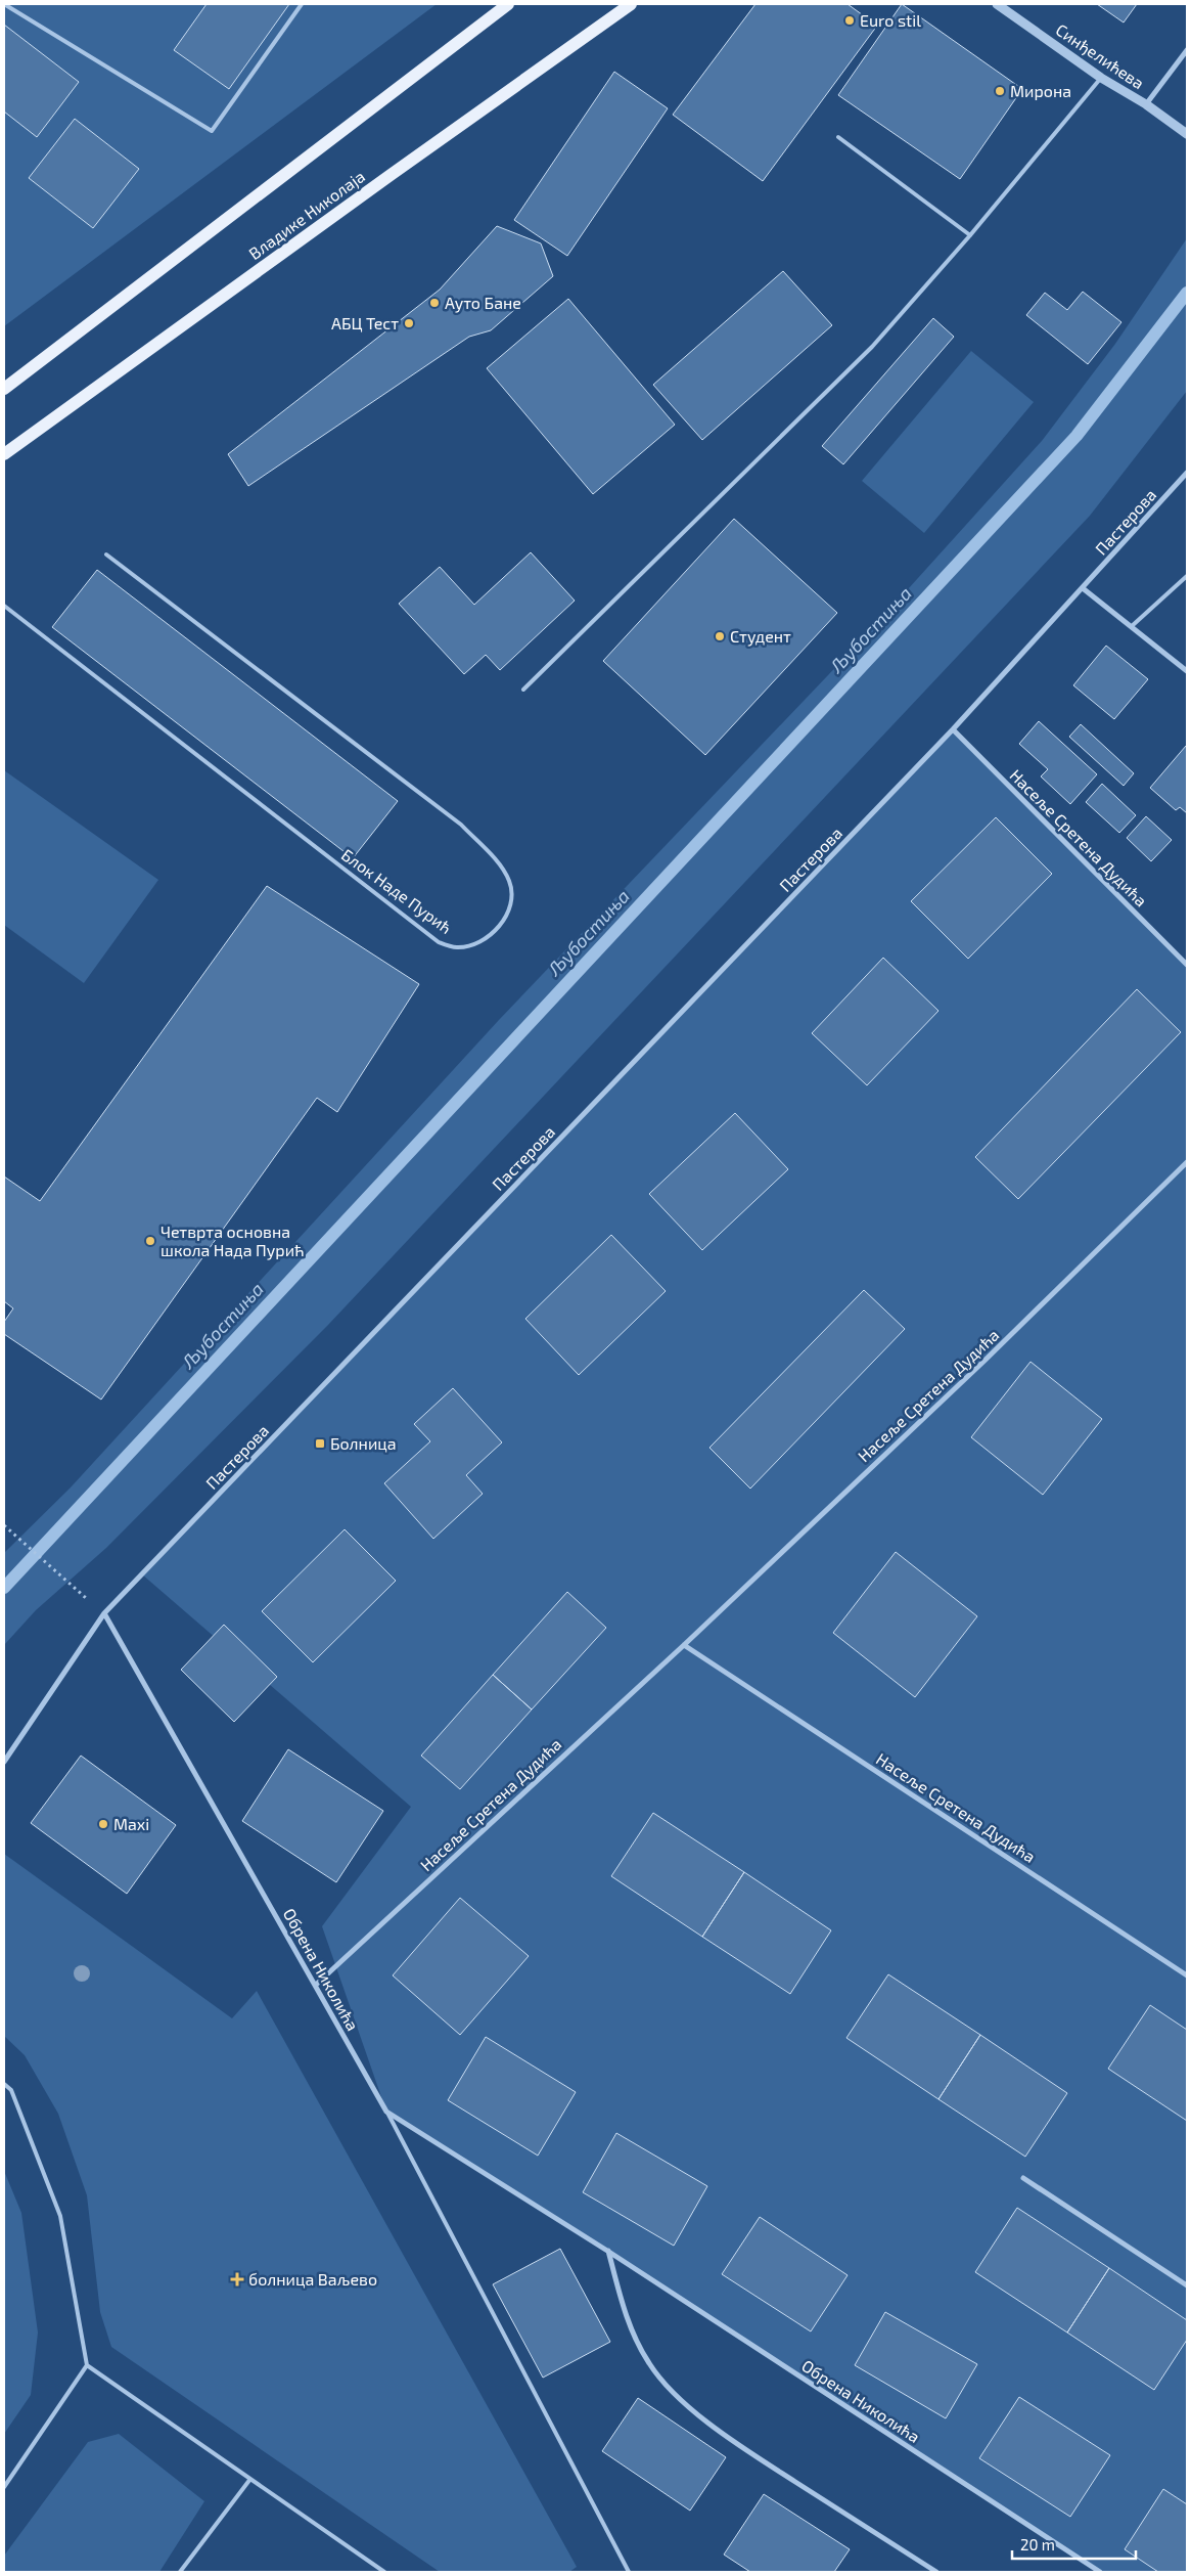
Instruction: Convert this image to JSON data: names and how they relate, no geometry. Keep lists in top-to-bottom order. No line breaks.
{"streets":{"main road":["Владике Николаја"],"street":["Синђелићева","Пастерова","Насеље Сретена Дудића","Обрена Николића"],"lane":["Блок Наде Пурић"]},"crossings":[["Пастерова","Насеље Сретена Дудића"],["Пастерова","Обрена Николића"],["Насеље Сретена Дудића","Обрена Николића"]],"water":["Љубостиња"],"places":{"other":["Euro stil","Мирона","Ауто Бане","АБЦ Тест","Студент","Четврта основна школа Нада Пурић","Maxi"],"transit":["Болница"],"health":["болница Ваљево"]},"scale_bar":"20 m"}
